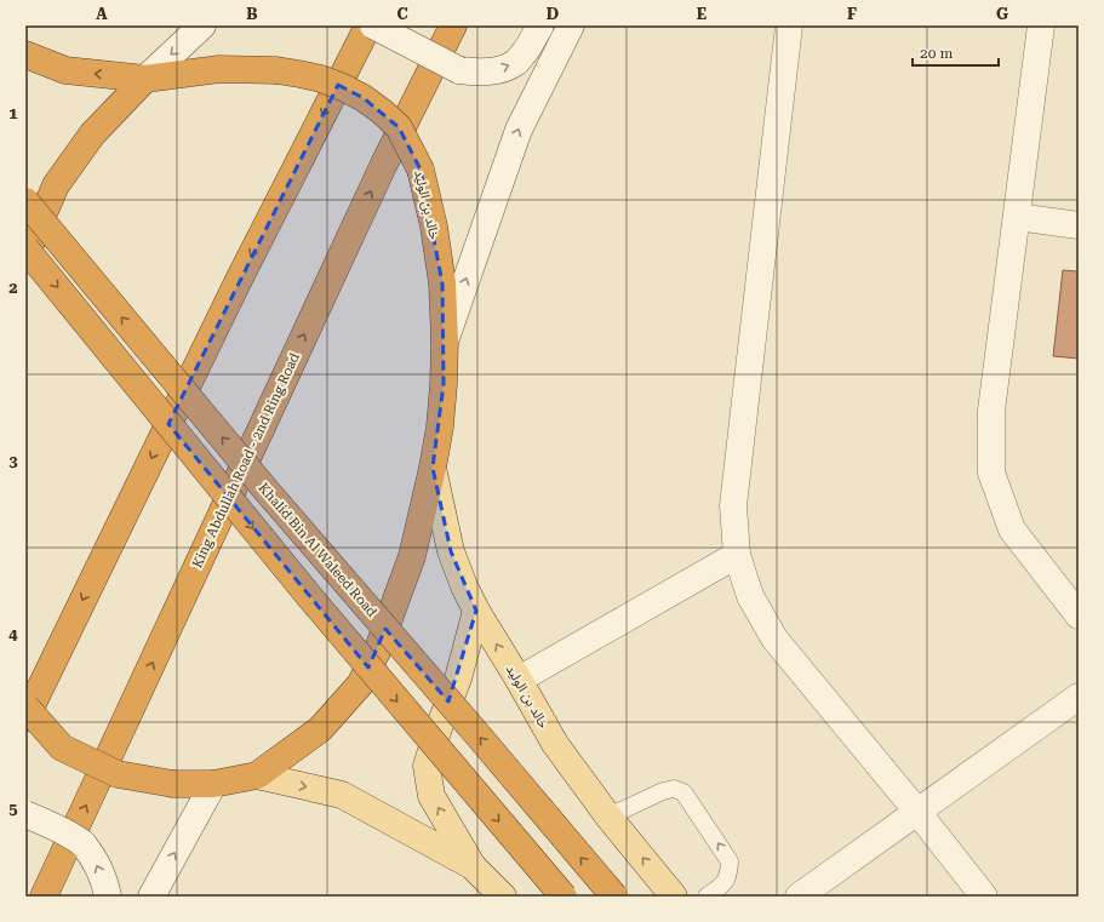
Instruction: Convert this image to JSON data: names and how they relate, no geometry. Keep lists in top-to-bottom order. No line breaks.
{"streets":{"highway":["خالد بن الوليد","King Abdullah Road - 2nd Ring Road","Khalid Bin Al Waleed Road"]},"scale_bar":"20 m","grid":{"columns":["A","B","C","D","E","F","G"],"rows":["1","2","3","4","5"]}}
